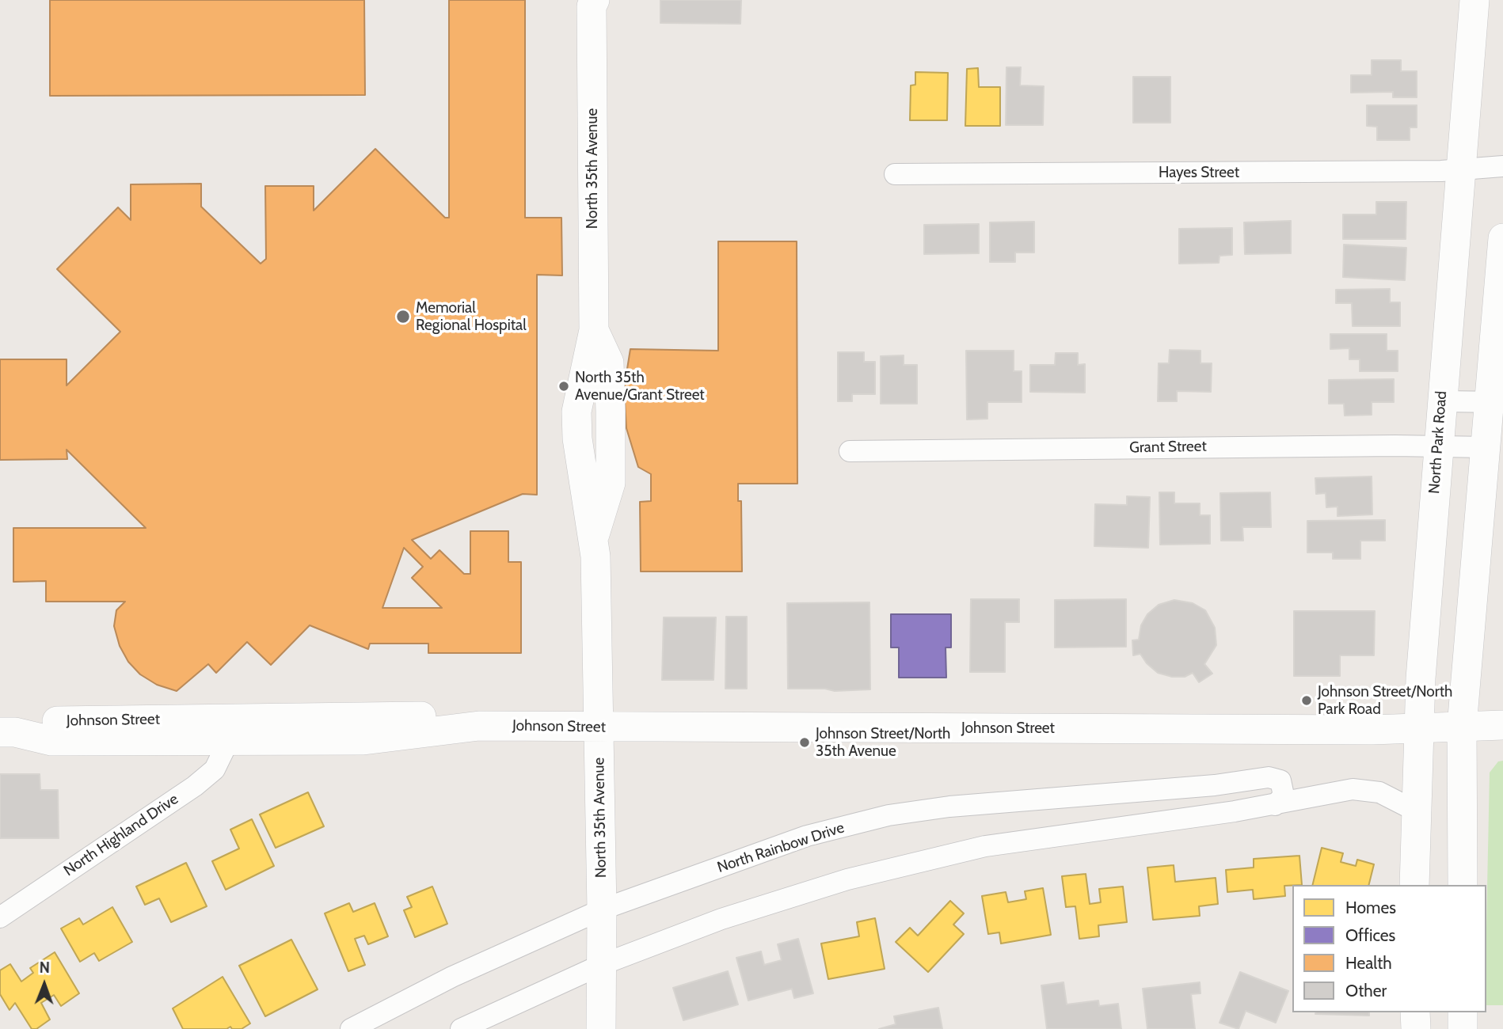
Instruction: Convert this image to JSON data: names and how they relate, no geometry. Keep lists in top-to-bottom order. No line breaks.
{"streets":{"street":["North 35th Avenue","Hayes Street","North Park Road","Grant Street","Johnson Street","North Highland Drive","North Rainbow Drive"]},"crossings":[["North 35th Avenue","Johnson Street"],["North 35th Avenue","North Rainbow Drive"],["Hayes Street","North Park Road"],["North Park Road","Grant Street"],["North Park Road","Johnson Street"],["Johnson Street","North Highland Drive"]],"places":["Memorial Regional Hospital","North 35th Avenue/Grant Street","Johnson Street/North Park Road","Johnson Street/North 35th Avenue"],"legend":["Homes","Offices","Health","Other"],"north":"top"}
